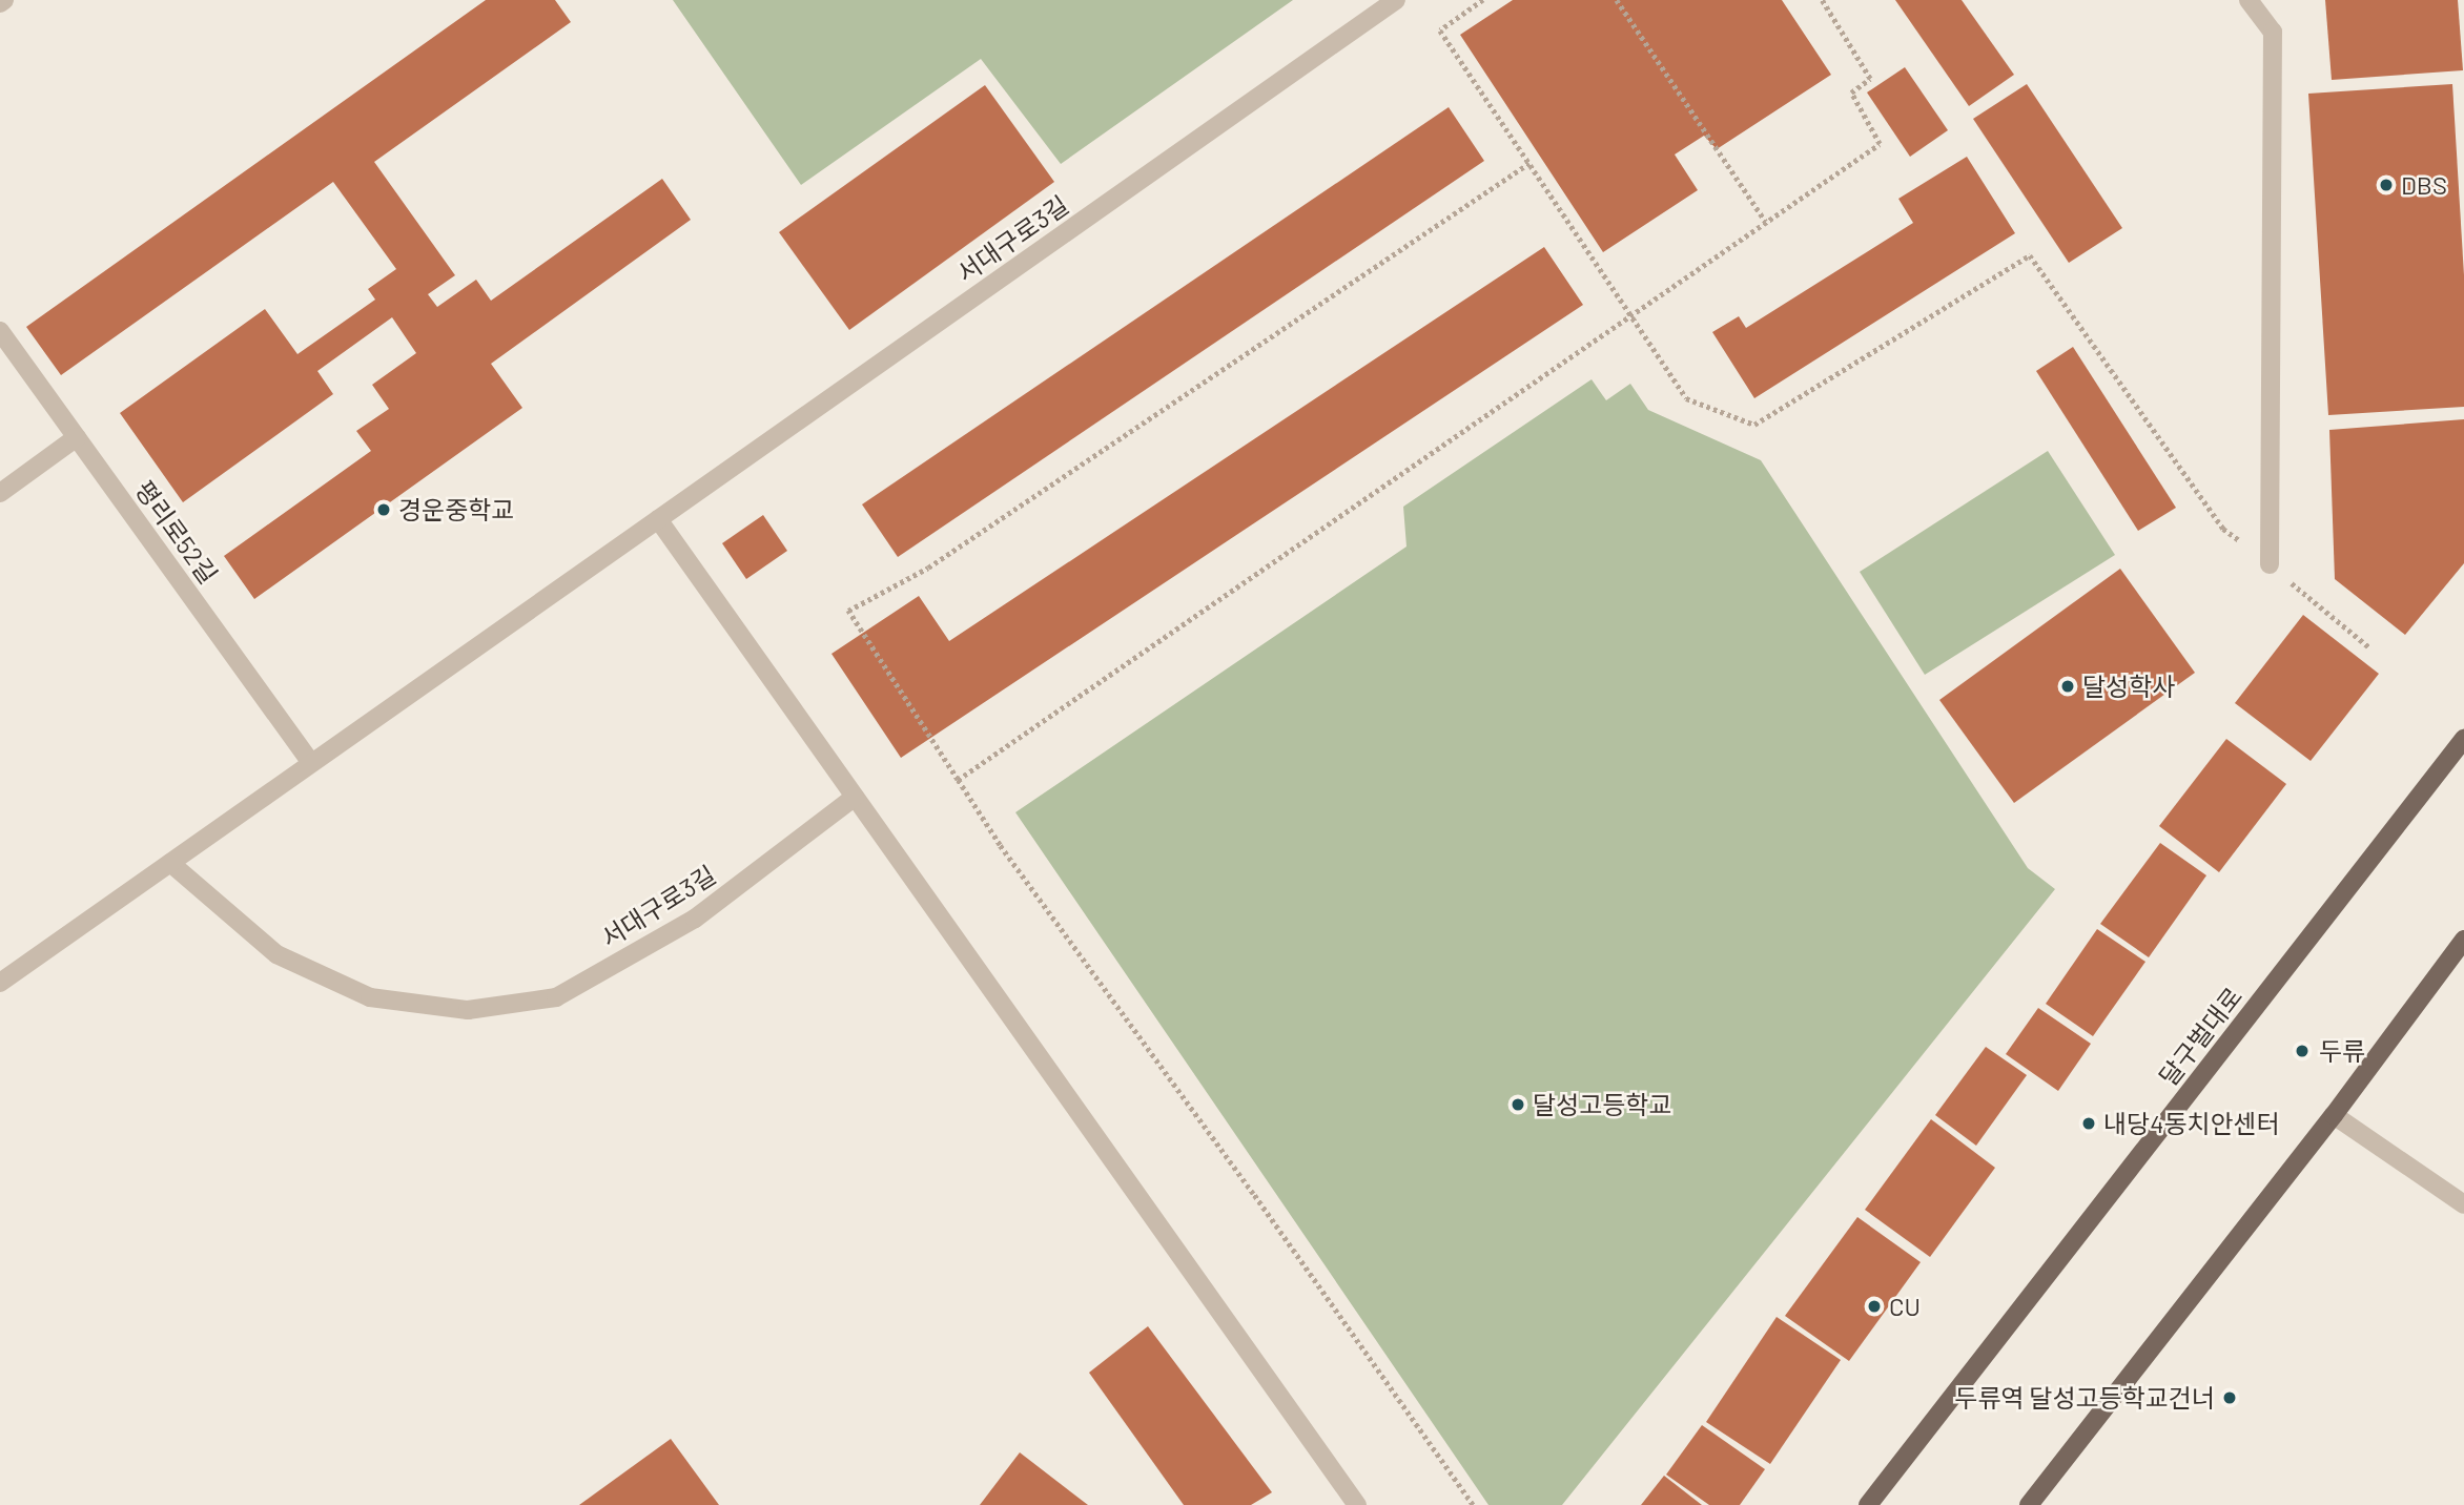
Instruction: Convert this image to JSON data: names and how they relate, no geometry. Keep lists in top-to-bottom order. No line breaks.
{"streets":{"main road":["달구벌대로"],"street":["서대구로3길","평리로52길"]},"crossings":[["서대구로3길","평리로52길"]],"places":["DBS","경운중학교","달성학사","두류","달성고등학교","내당4동치안센터","CU","두류역 달성고등학교건너"]}
